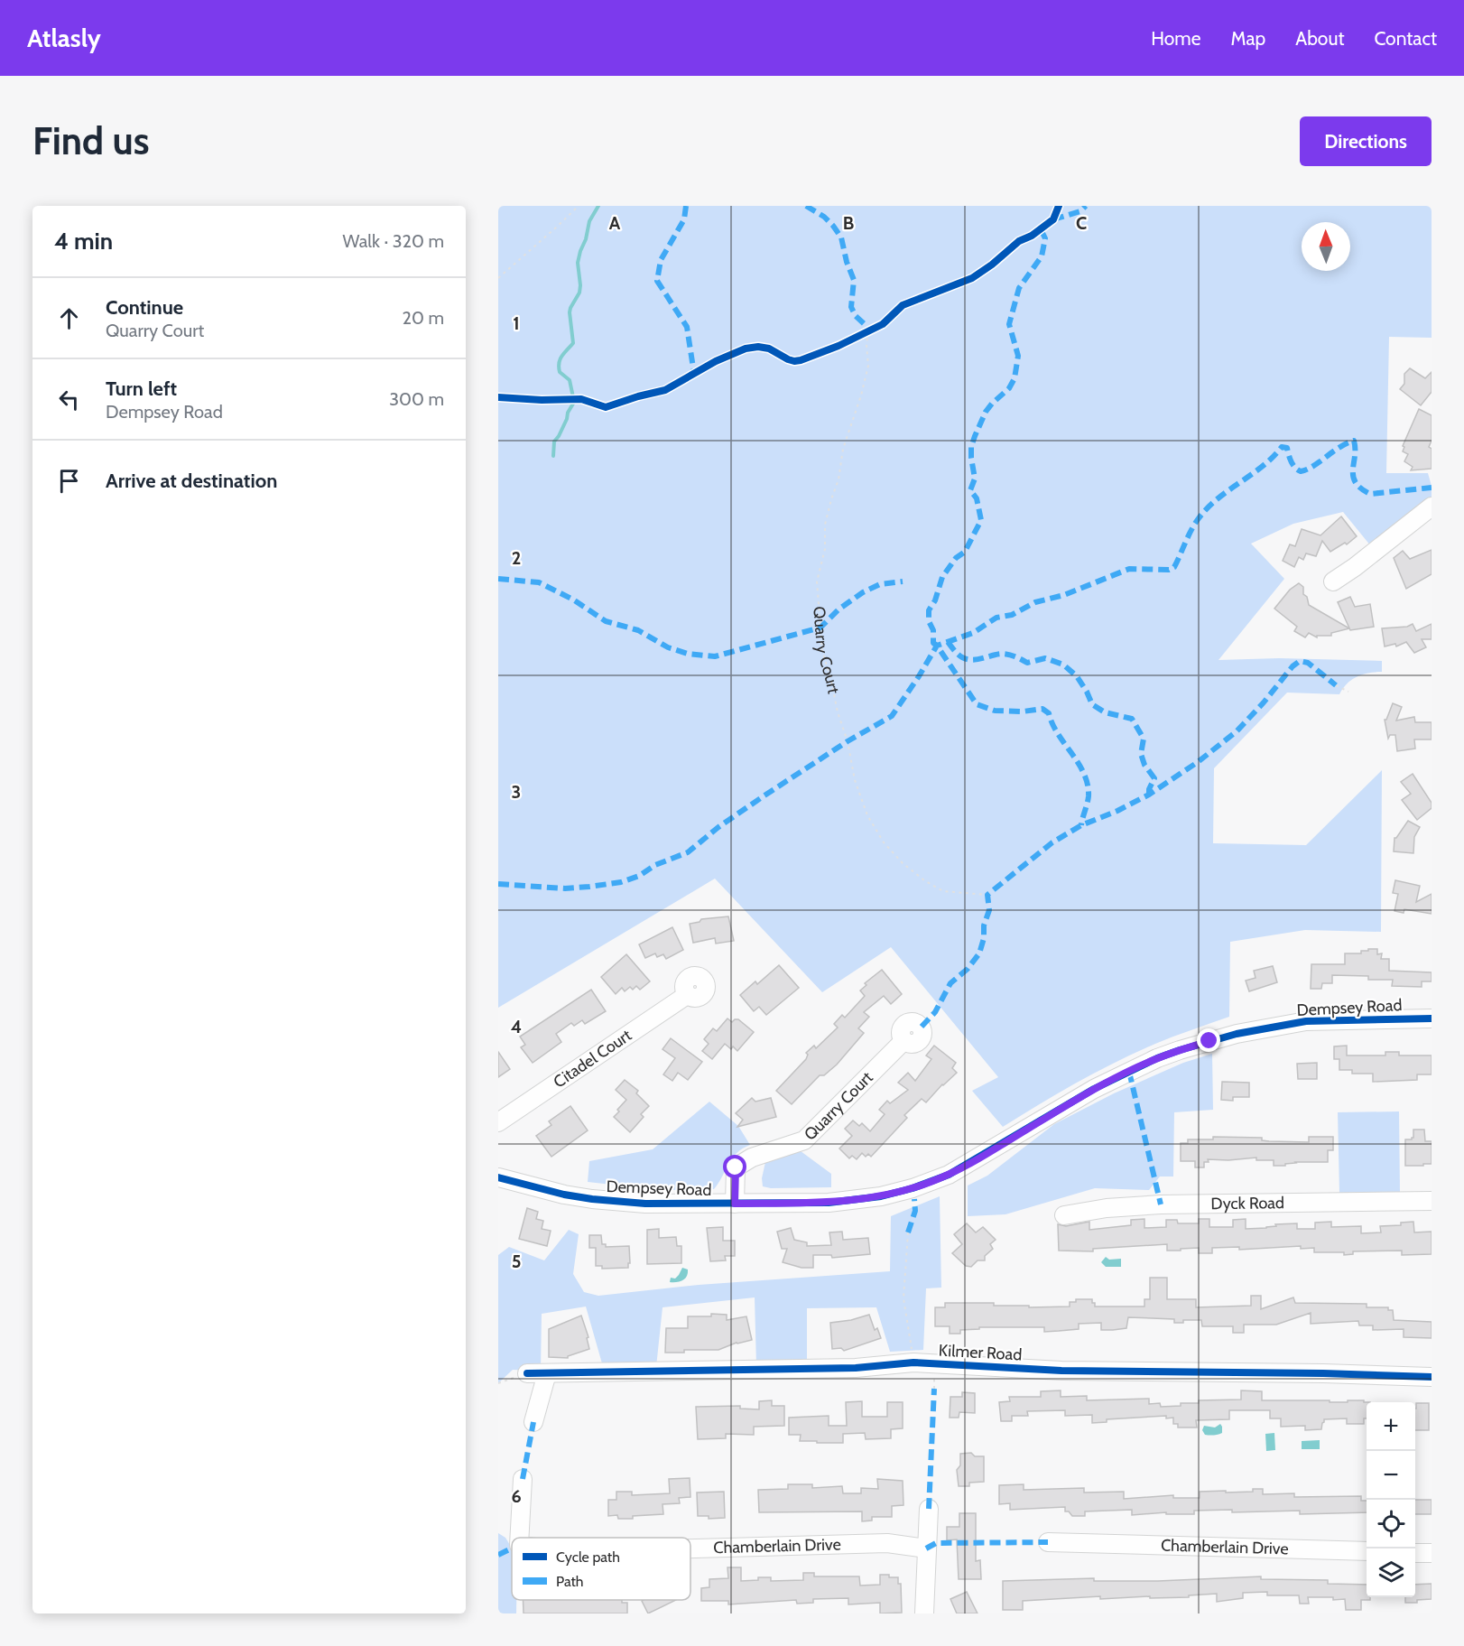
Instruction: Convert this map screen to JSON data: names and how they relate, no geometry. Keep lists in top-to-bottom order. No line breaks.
{"streets":{"street":["Quarry Court","Dempsey Road","Citadel Court","Dyck Road","Kilmer Road","Chamberlain Drive"]},"crossings":[["Quarry Court","Dempsey Road"]],"legend":["Cycle path","Path"],"north":"top","page":{"header":"Atlasly","nav":["Home","Map","About","Contact"],"buttons":"Directions","title":"Find us","heading":["4 min","Walk · 320 m"],"list":[["Continue","Quarry Court","20 m"],["Turn left","Dempsey Road","300 m"],"Arrive at destination"],"map_buttons":["+","−"]},"grid":{"columns":["A","B","C"],"rows":["1","2","3","4","5","6"]}}
